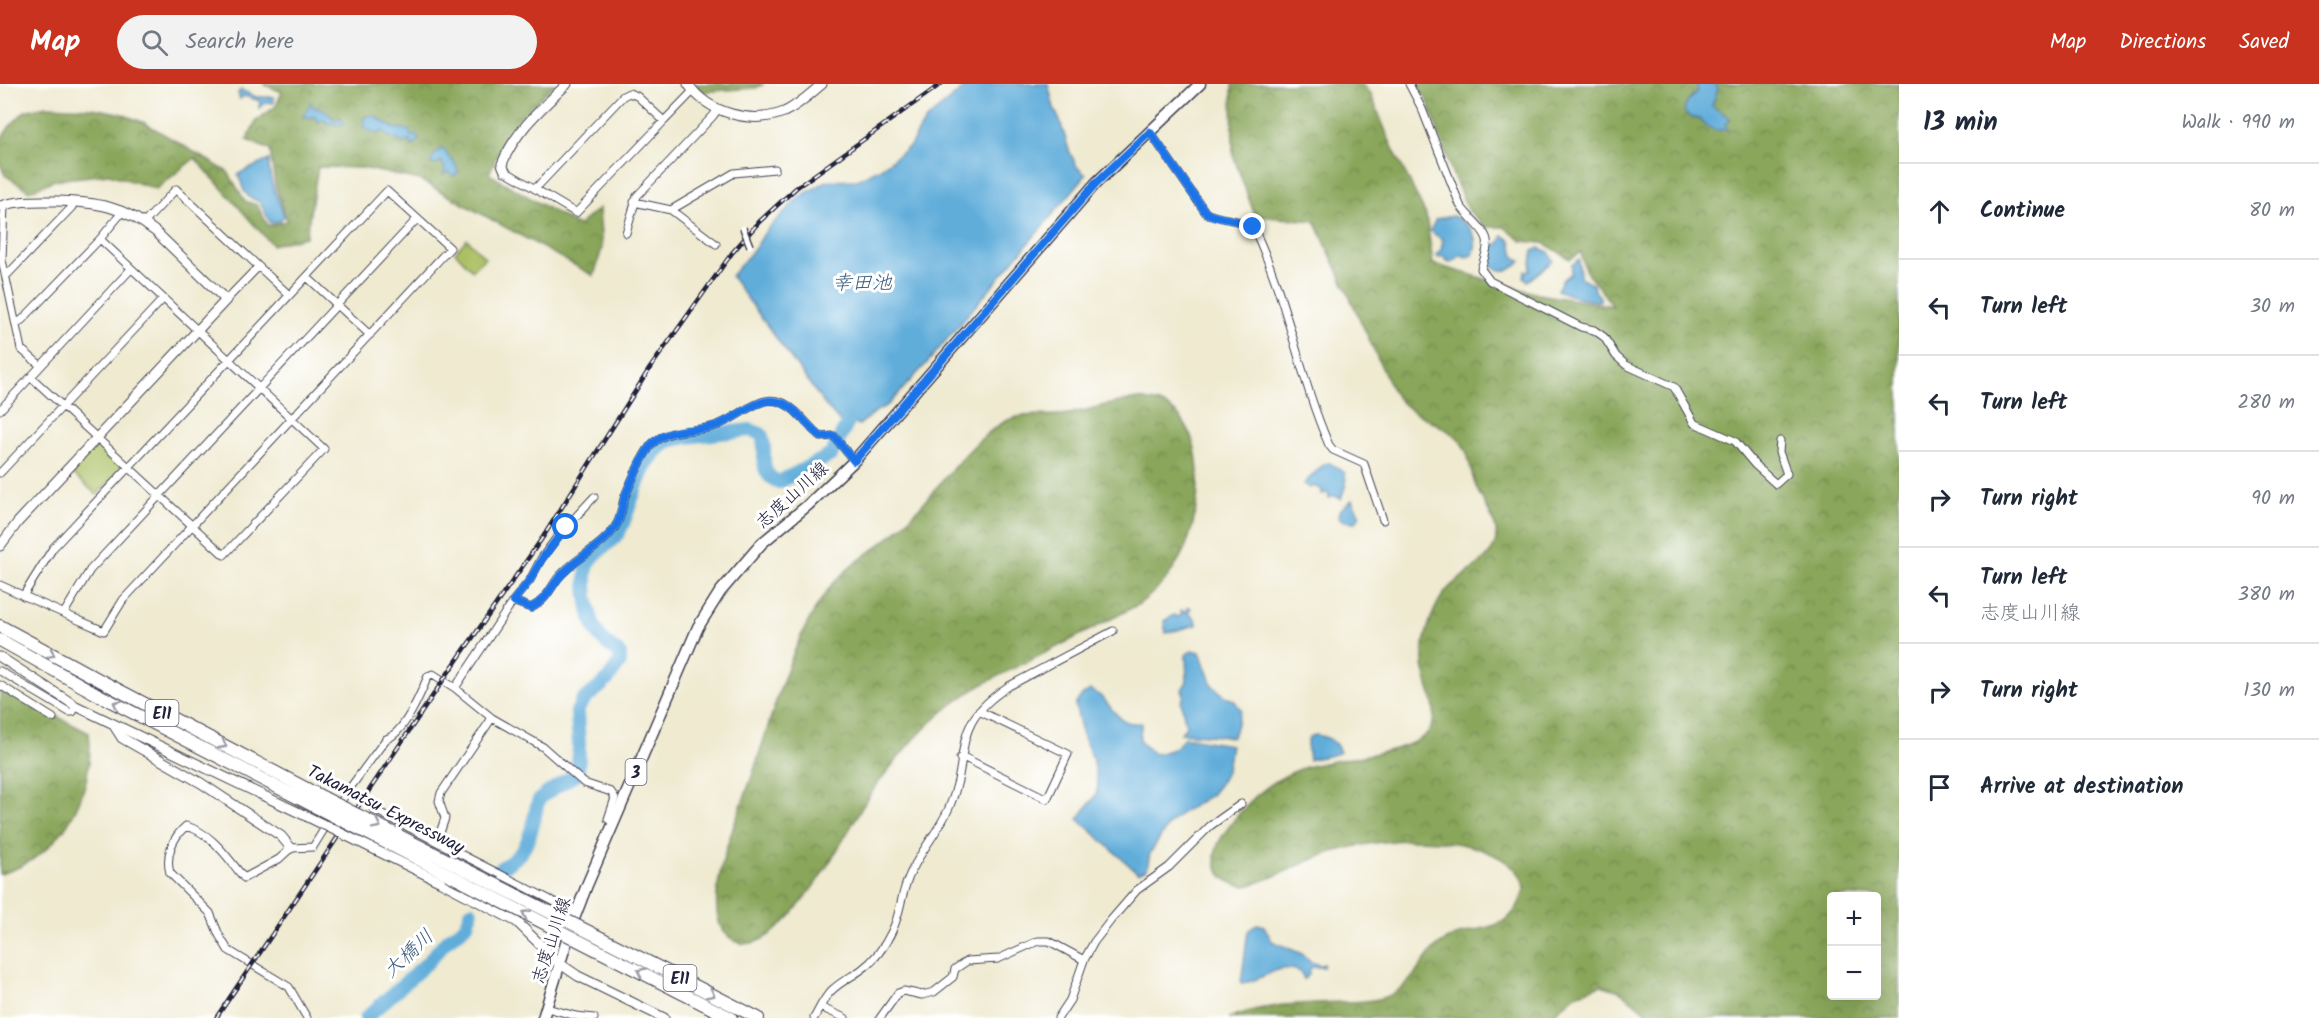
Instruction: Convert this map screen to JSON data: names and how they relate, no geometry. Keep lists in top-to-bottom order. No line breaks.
{"streets":{"highway":["E11","Takamatsu Expressway"],"main road":["志度山川線","3"]},"water":["幸田池","大橋川"],"page":{"header":"Map","search":"Search here","nav":["Map","Directions","Saved"],"heading":["13 min","Walk · 990 m"],"list":[["Continue","80 m"],["Turn left","30 m"],["Turn left","280 m"],["Turn right","90 m"],["Turn left","志度山川線","380 m"],["Turn right","130 m"],"Arrive at destination"],"map_buttons":["+","−"]}}
